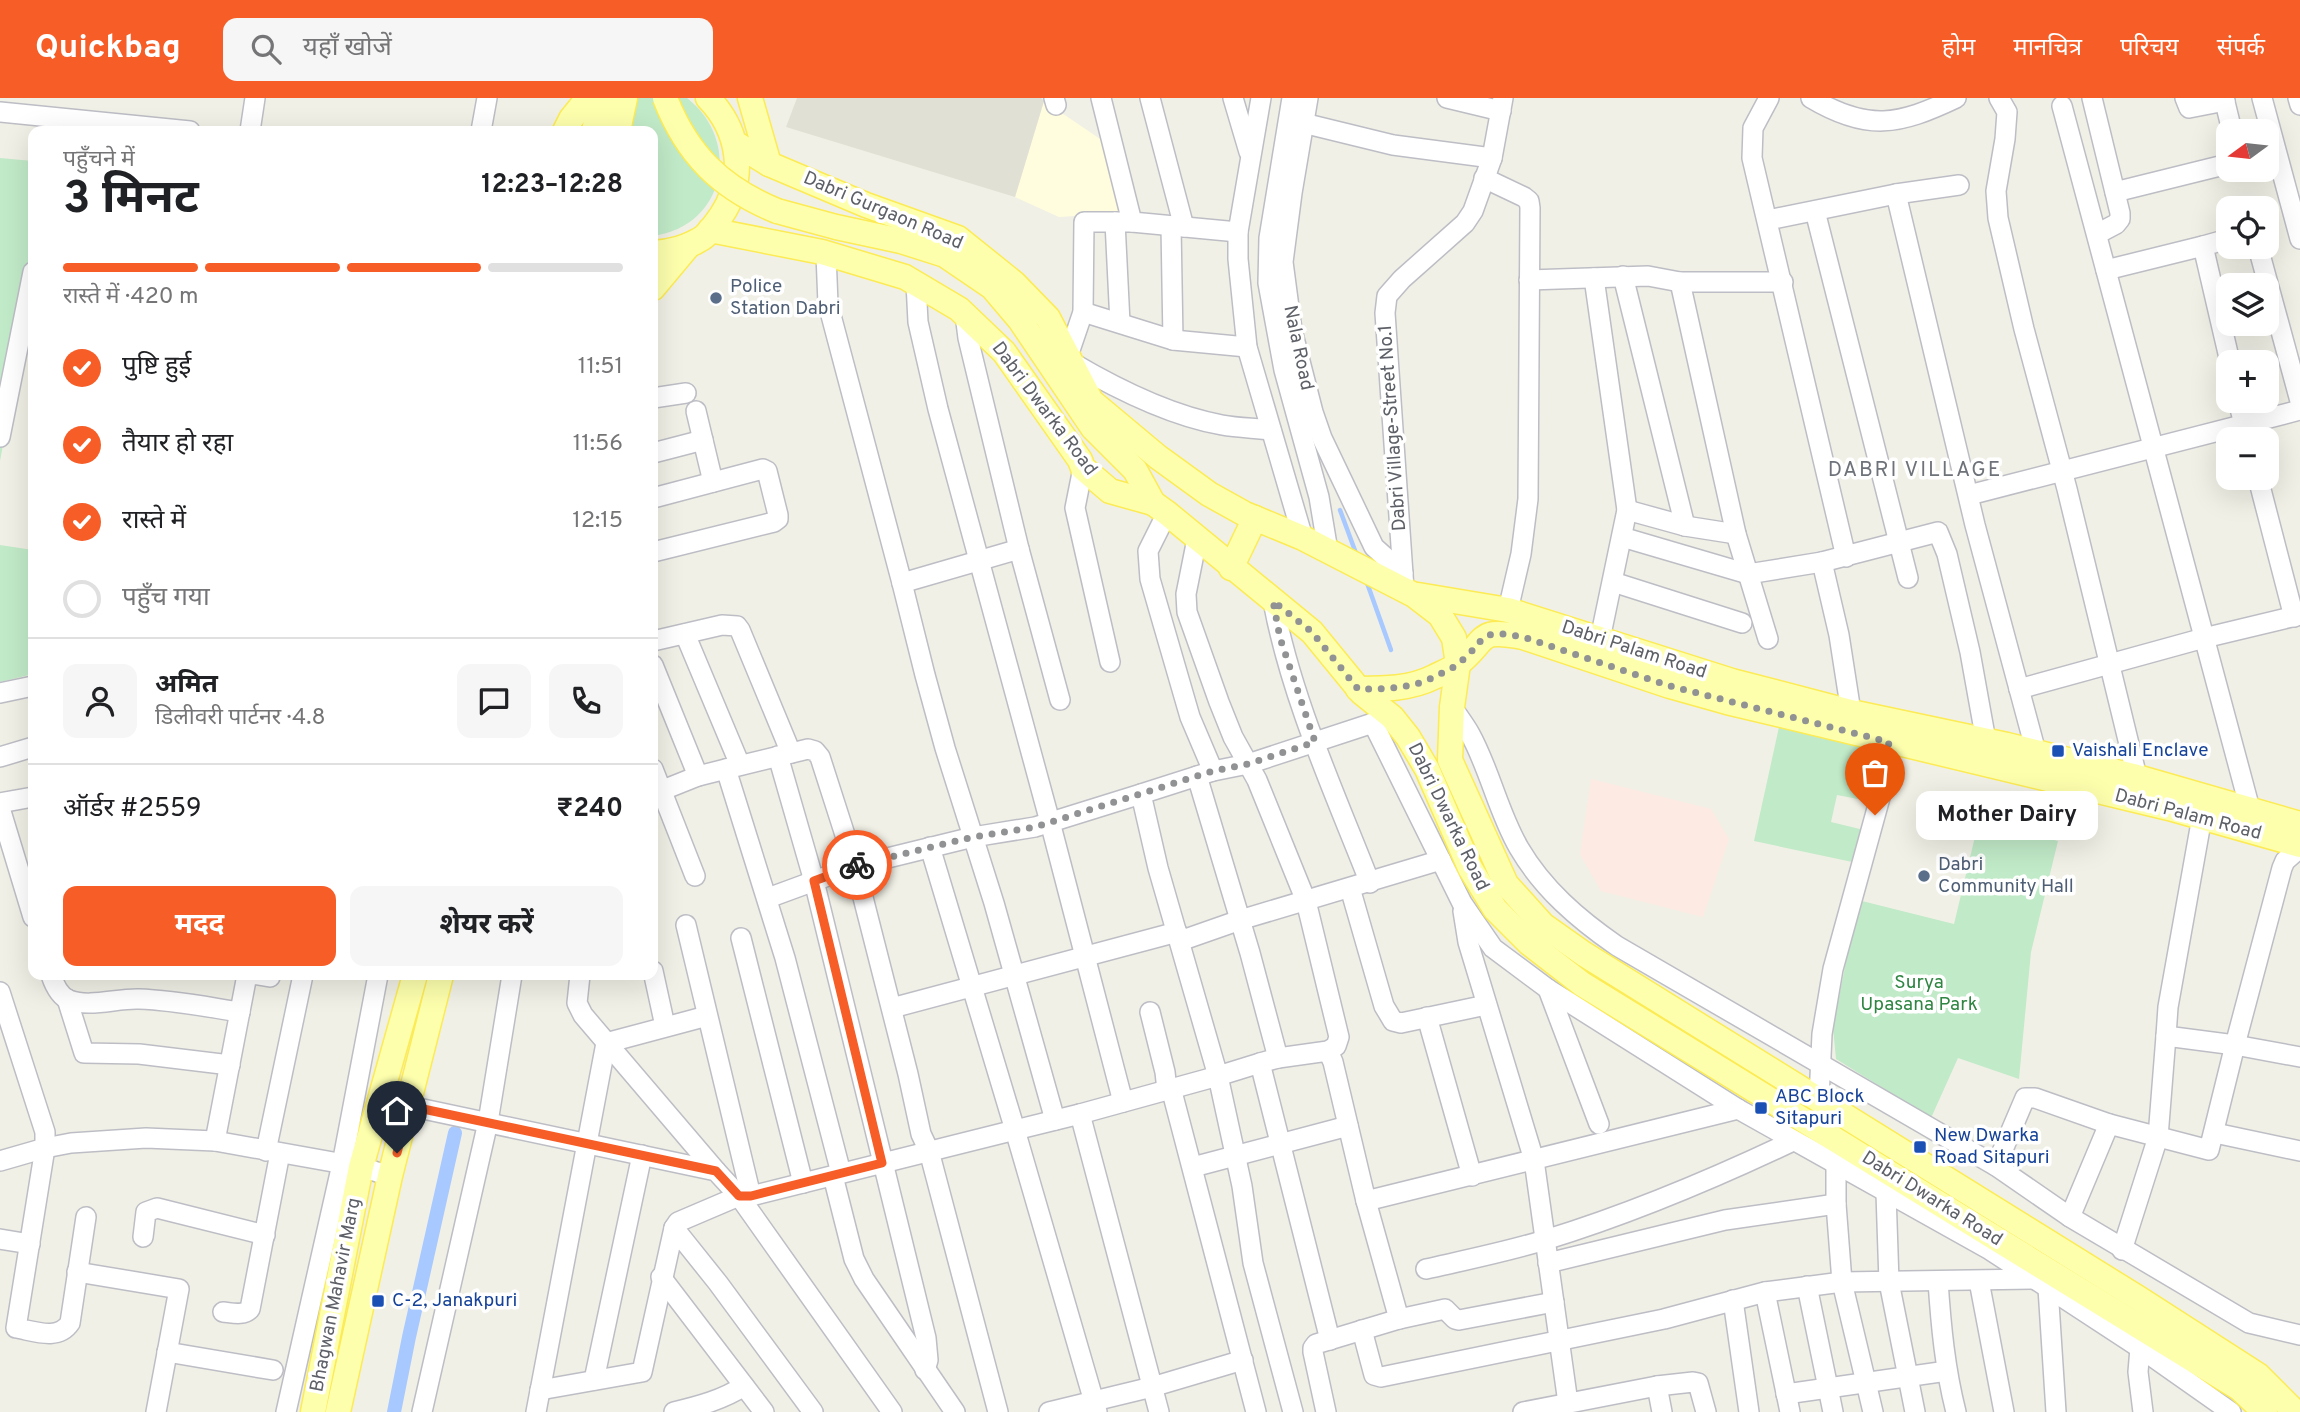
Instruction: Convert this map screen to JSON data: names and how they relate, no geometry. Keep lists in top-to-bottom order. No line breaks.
{"streets":{"main road":["Dabri Gurgaon Road","Dabri Dwarka Road","Dabri Palam Road","Bhagwan Mahavir Marg"],"street":["Nala Road","Dabri Village-Street No.1"]},"crossings":[["Dabri Gurgaon Road","Nala Road"],["Dabri Gurgaon Road","Dabri Dwarka Road"],["Dabri Gurgaon Road","Dabri Village-Street No.1"],["Dabri Gurgaon Road","Dabri Palam Road"],["Nala Road","Dabri Dwarka Road"],["Nala Road","Dabri Village-Street No.1"],["Nala Road","Dabri Palam Road"],["Dabri Dwarka Road","Dabri Village-Street No.1"],["Dabri Dwarka Road","Dabri Palam Road"],["Dabri Village-Street No.1","Dabri Palam Road"]],"districts":["DABRI VILLAGE"],"parks":["Surya Upasana Park"],"places":{"other":["Police Station Dabri","Mother Dairy","Dabri Community Hall"],"transit":["Vaishali Enclave","ABC Block Sitapuri","New Dwarka Road Sitapuri","C-2, Janakpuri"]},"north":"left","page":{"header":"Quickbag","search":"यहाँ खोजें","nav":["होम","मानचित्र","परिचय","संपर्क"],"map_buttons":["+","−"],"heading":["3 मिनट","पहुँचने में","12:23–12:28"],"panel":["अमित","डिलीवरी पार्टनर · 4.8","ऑर्डर #2559","₹240"],"bar":"रास्ते में · 420 m","list":[["पुष्टि हुई","11:51"],["तैयार हो रहा","11:56"],["रास्ते में","12:15"],"पहुँच गया"],"bubble":"Mother Dairy","buttons":["मदद","शेयर करें"]}}
